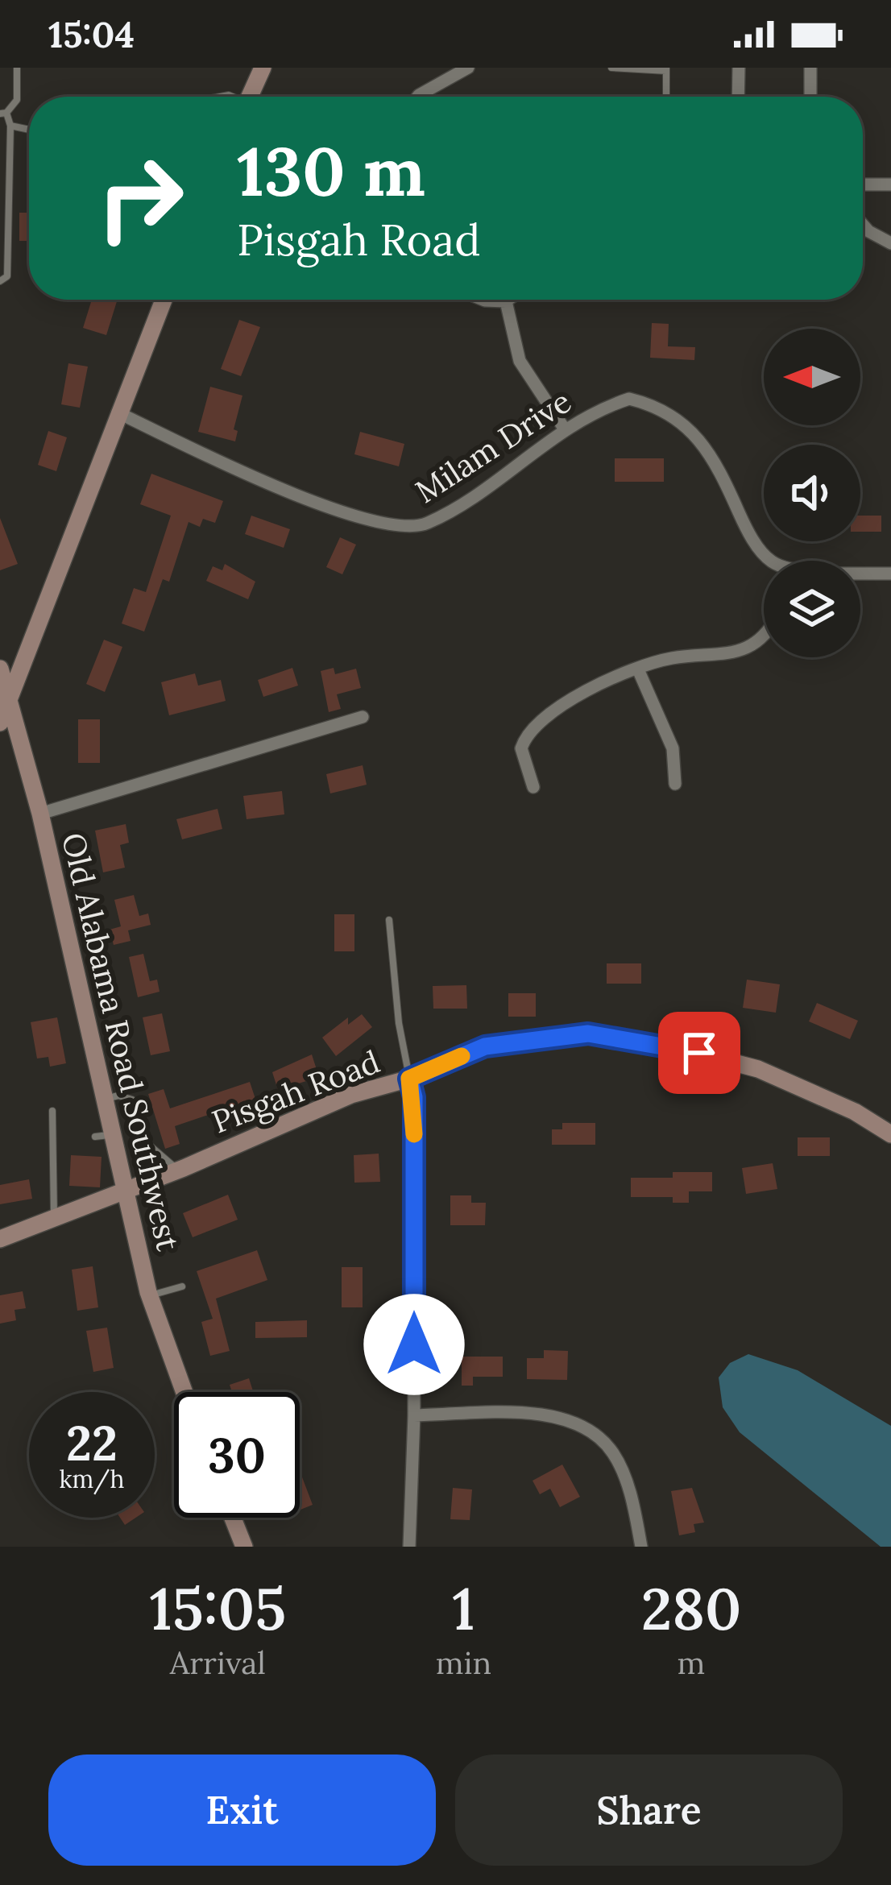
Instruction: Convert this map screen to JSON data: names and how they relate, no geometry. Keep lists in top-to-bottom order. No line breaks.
{"streets":{"street":["Milam Drive","Old Alabama Road Southwest","Pisgah Road"]},"crossings":[["Old Alabama Road Southwest","Pisgah Road"]],"north":"left","page":{"status":"15:04","turn":["130 m","Pisgah Road"],"speed":"22 km/h","limit":"30","eta":["15:05","Arrival","1","min","280","m"],"buttons":["Exit","Share"]}}
